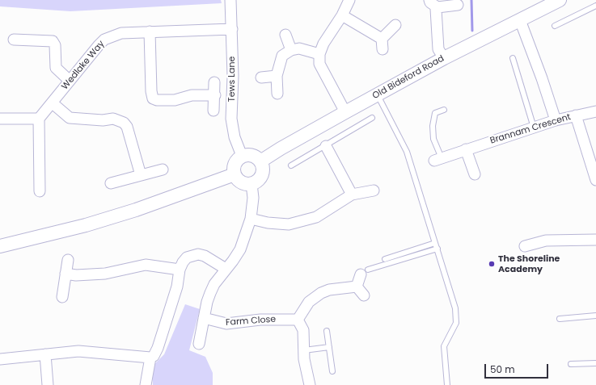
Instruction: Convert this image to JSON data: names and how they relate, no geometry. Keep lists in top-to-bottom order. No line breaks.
{"streets":{"street":["Wedlake Way","Old Bideford Road","Tews Lane","Brannam Crescent","Farm Close"]},"crossings":[["Wedlake Way","Tews Lane"],["Old Bideford Road","Tews Lane"]],"places":["The Shoreline Academy"],"scale_bar":"50 m"}
